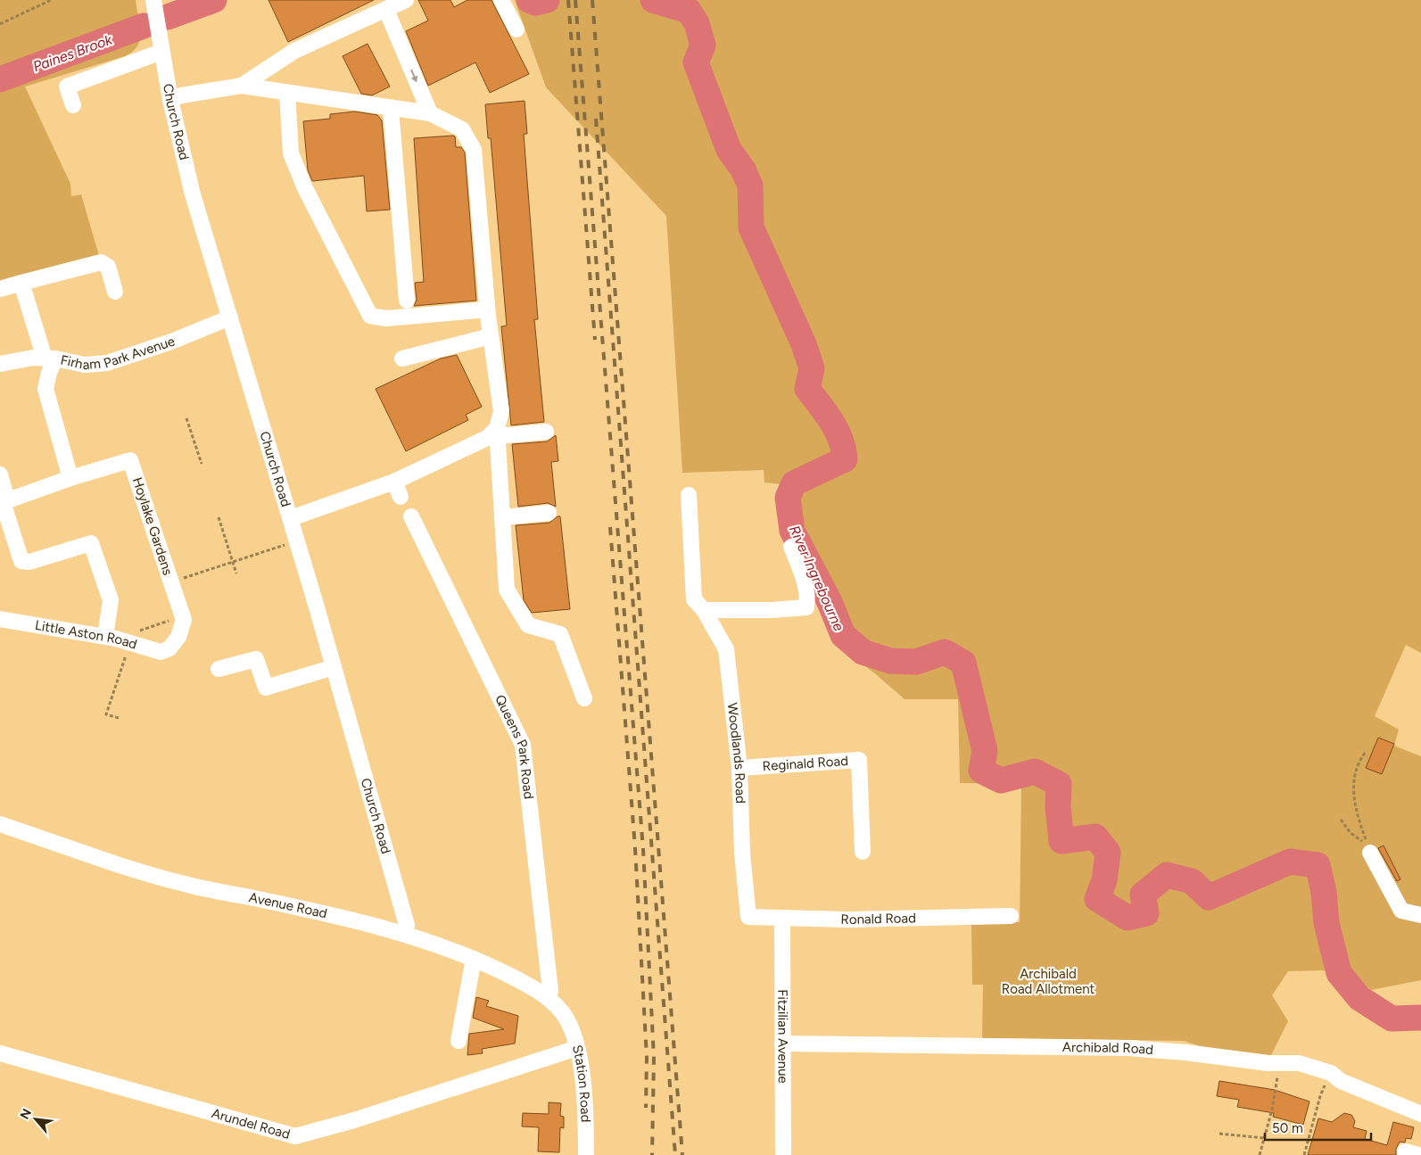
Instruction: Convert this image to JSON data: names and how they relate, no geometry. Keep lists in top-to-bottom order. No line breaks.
{"streets":{"street":["Church Road","Firham Park Avenue","Hoylake Gardens","Little Aston Road","Queens Park Road","Woodlands Road","Reginald Road","Avenue Road","Ronald Road","Fitzilian Avenue","Archibald Road","Station Road","Arundel Road"]},"crossings":[["Church Road","Firham Park Avenue"],["Church Road","Avenue Road"],["Hoylake Gardens","Little Aston Road"],["Queens Park Road","Avenue Road"],["Woodlands Road","Reginald Road"],["Woodlands Road","Ronald Road"],["Avenue Road","Station Road"],["Ronald Road","Fitzilian Avenue"],["Fitzilian Avenue","Archibald Road"],["Station Road","Arundel Road"]],"water":["Paines Brook","River Ingrebourne"],"parks":["Archibald Road Allotment"],"scale_bar":"50 m","north":"top left"}
